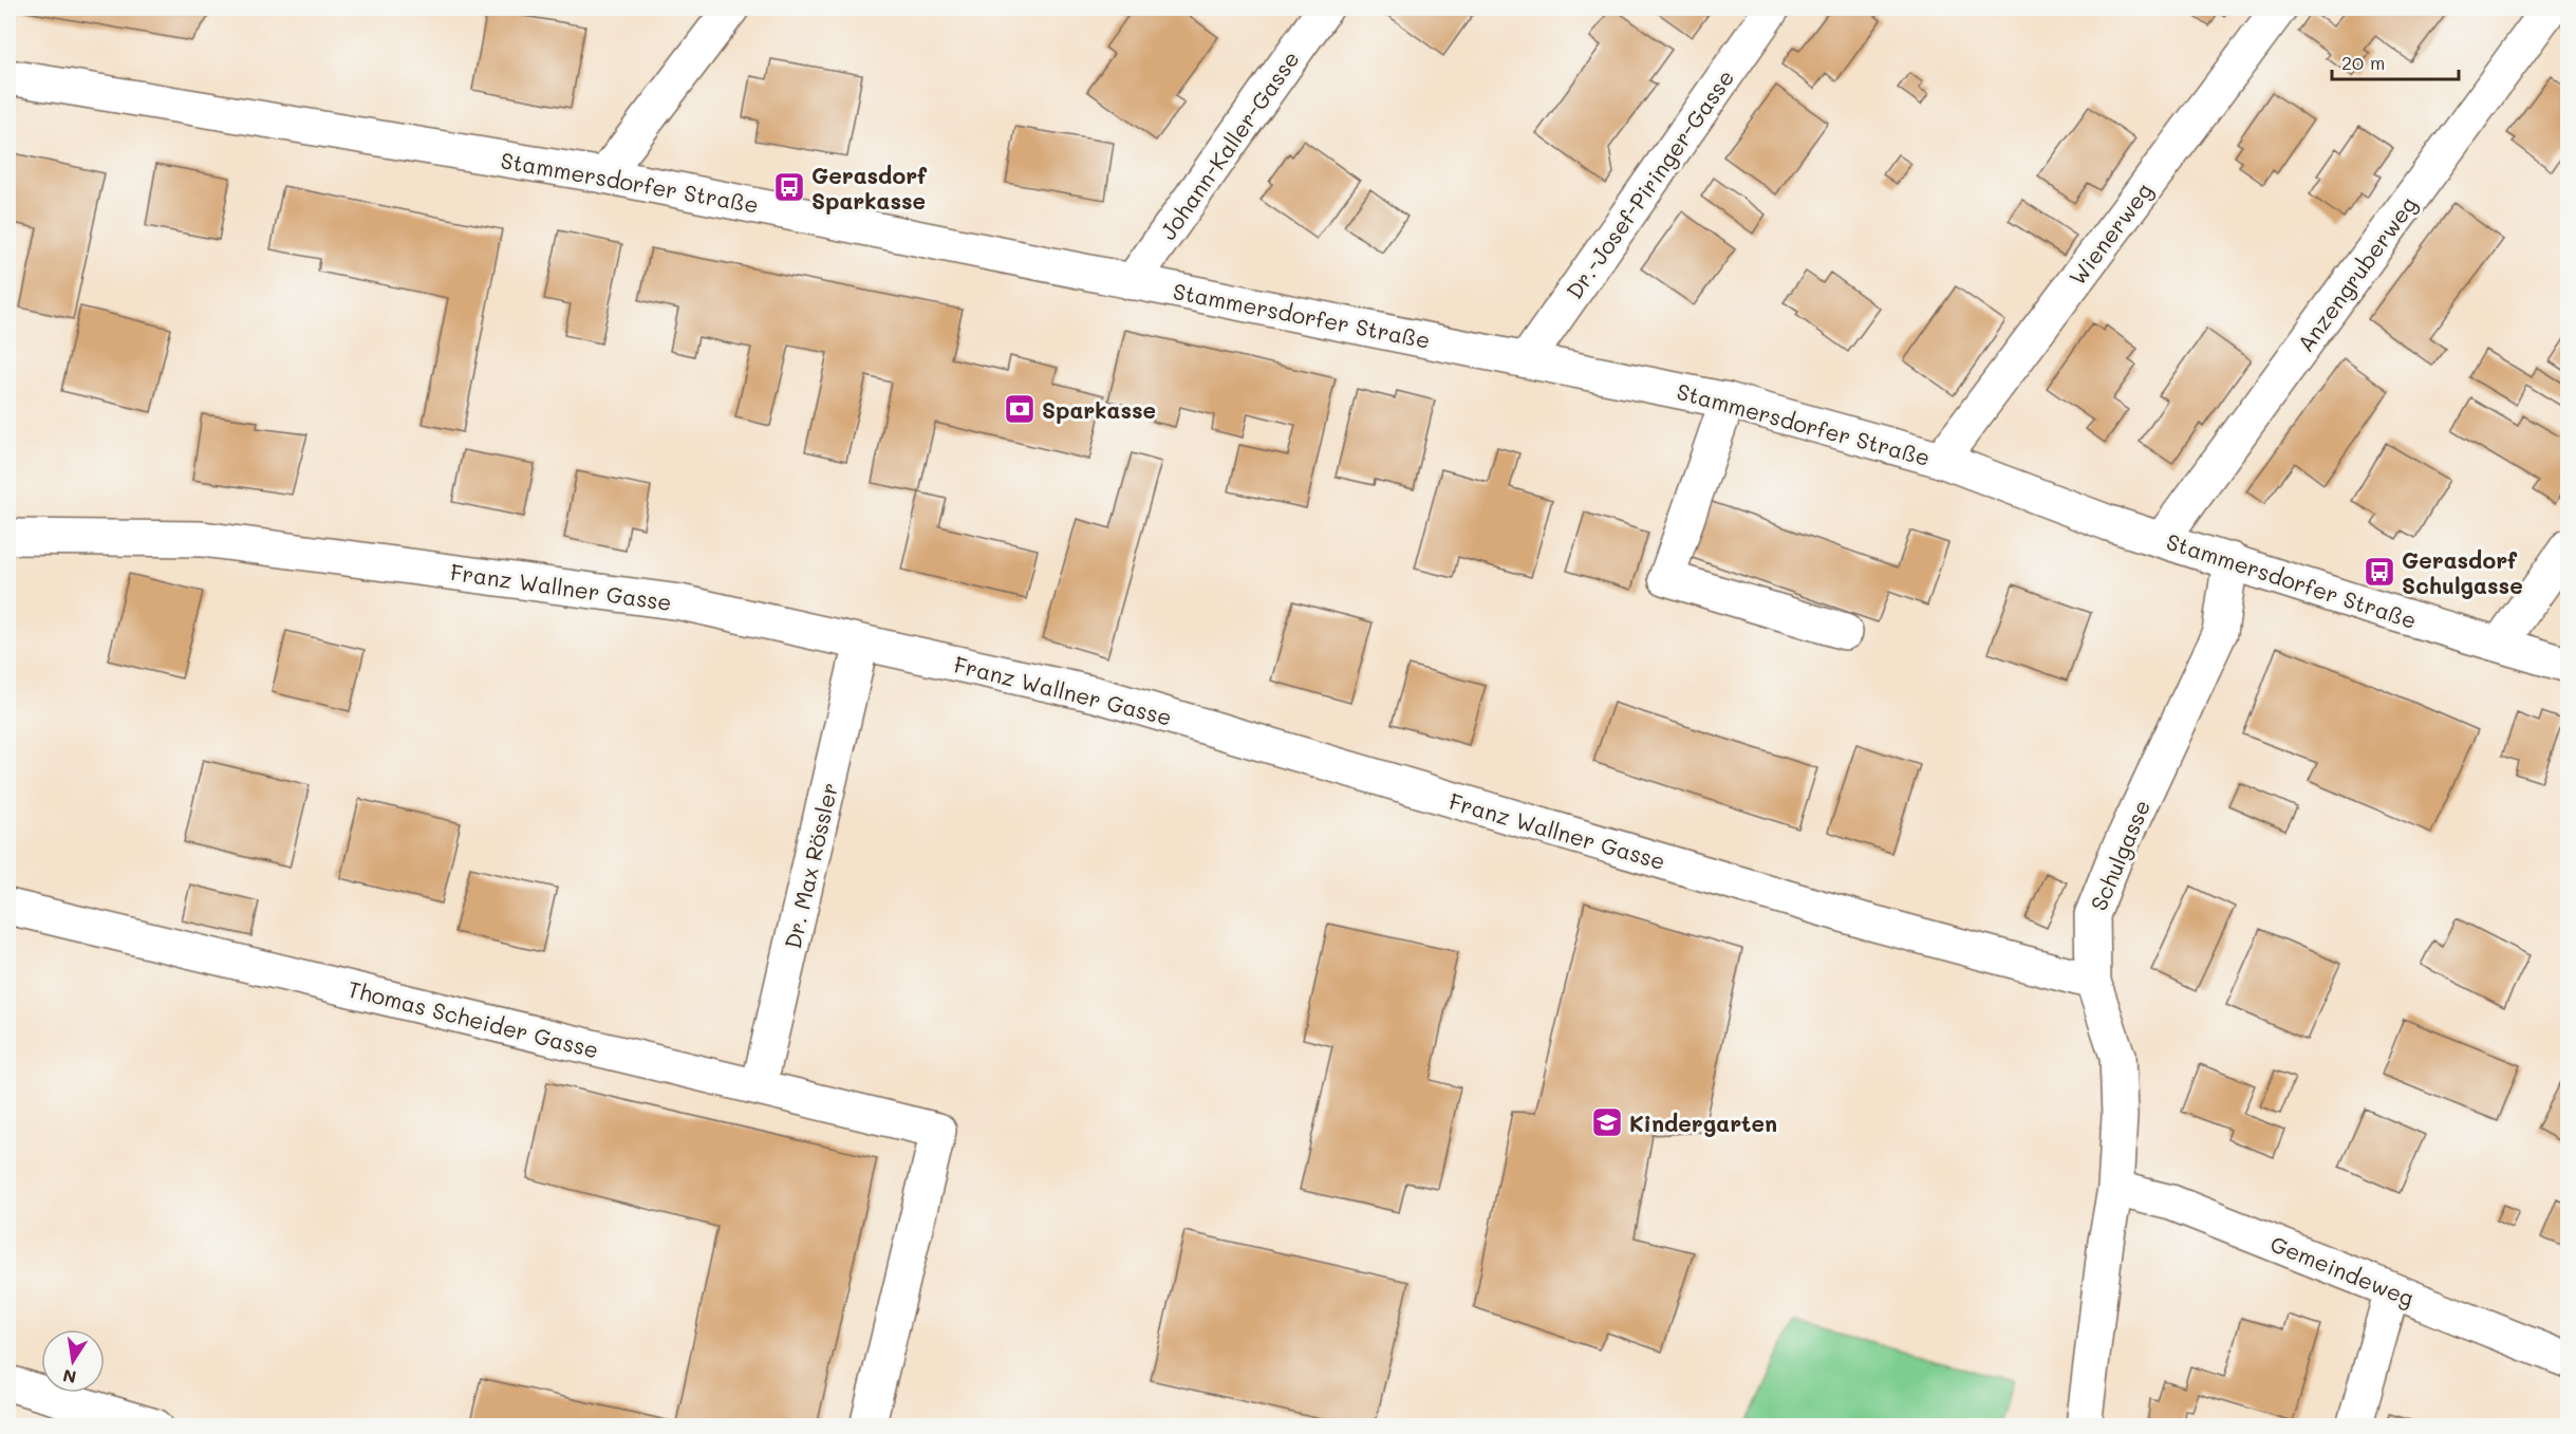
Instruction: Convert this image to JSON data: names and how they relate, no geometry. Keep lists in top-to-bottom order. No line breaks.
{"streets":{"street":["Johann-Kaller-Gasse","Stammersdorfer Straße","Dr.-Josef-Piringer-Gasse","Wienerweg","Anzengruberweg","Franz Wallner Gasse","Schulgasse","Dr. Max Rössler","Thomas Scheider Gasse","Gemeindeweg"]},"crossings":[["Johann-Kaller-Gasse","Stammersdorfer Straße"],["Stammersdorfer Straße","Dr.-Josef-Piringer-Gasse"],["Stammersdorfer Straße","Wienerweg"],["Stammersdorfer Straße","Anzengruberweg"],["Stammersdorfer Straße","Schulgasse"],["Franz Wallner Gasse","Schulgasse"],["Franz Wallner Gasse","Dr. Max Rössler"],["Schulgasse","Gemeindeweg"],["Dr. Max Rössler","Thomas Scheider Gasse"]],"places":{"bus stop":["Gerasdorf Sparkasse","Gerasdorf Schulgasse"],"bank":["Sparkasse"],"school or university":["Kindergarten"]},"scale_bar":"20 m","north":"bottom"}
